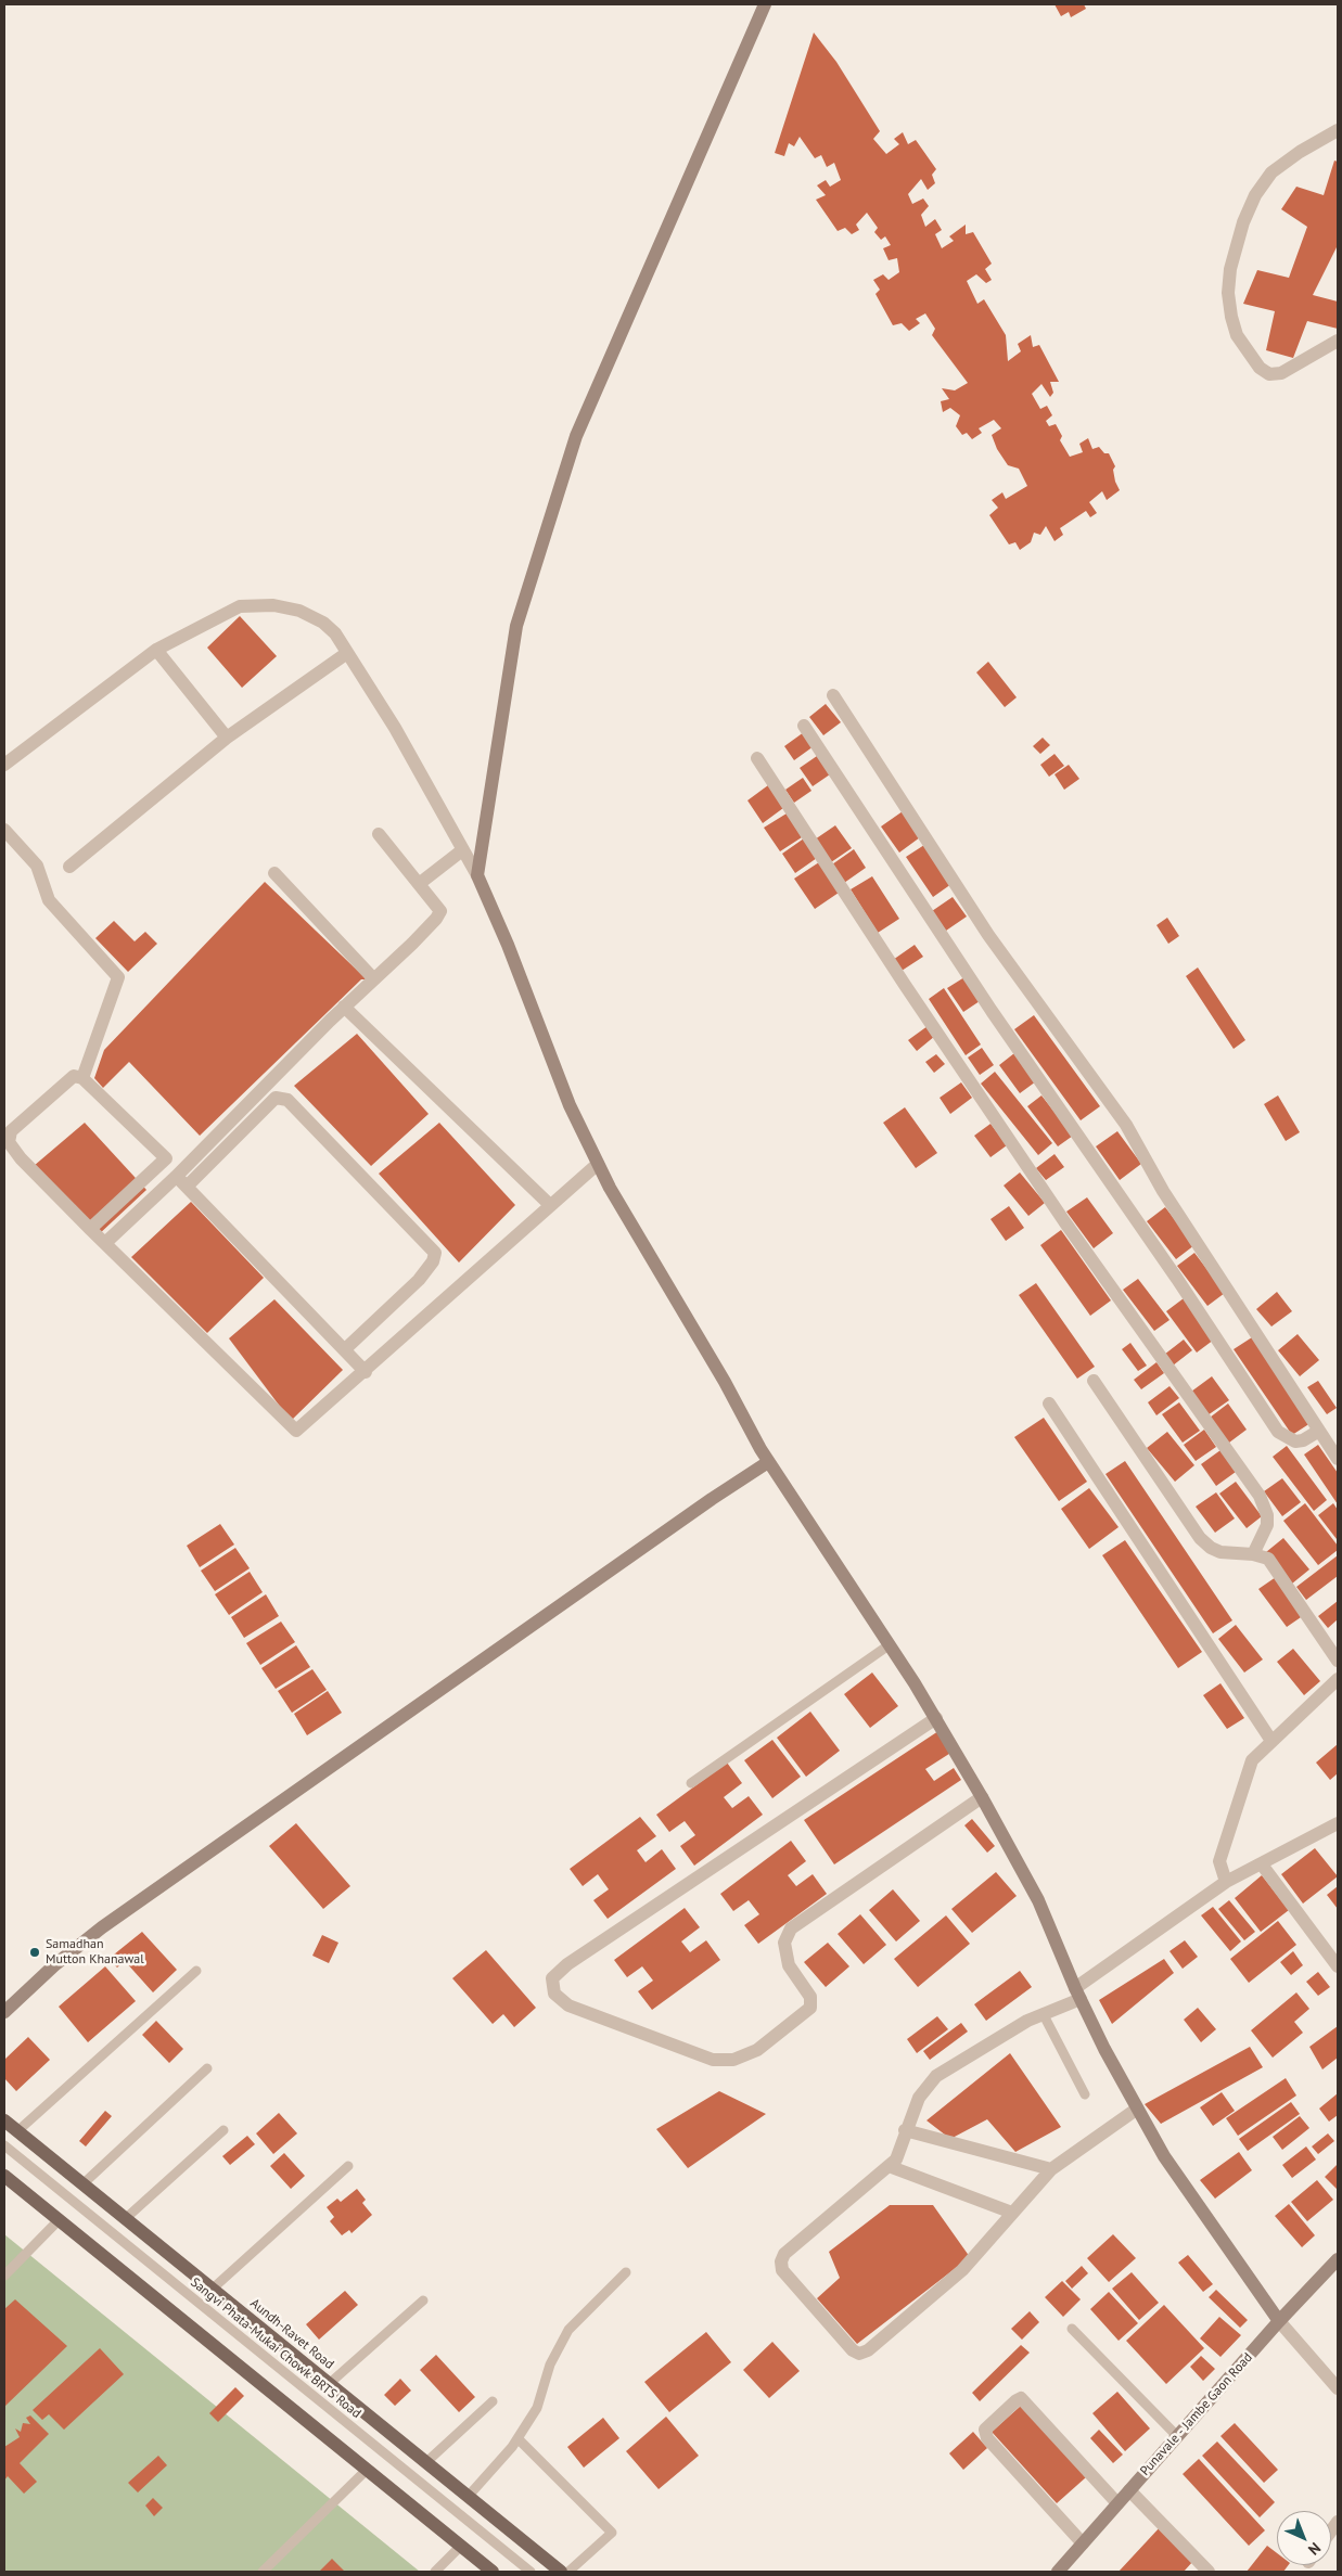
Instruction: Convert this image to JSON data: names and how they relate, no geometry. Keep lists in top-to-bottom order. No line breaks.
{"streets":{"main road":["Aundh-Ravet Road"],"street":["Punavale - Jambe Gaon Road"],"lane":["Sangvi Phata-Mukai Chowk BRTS Road"]},"places":["Samadhan Mutton Khanawal"],"north":"bottom right"}
